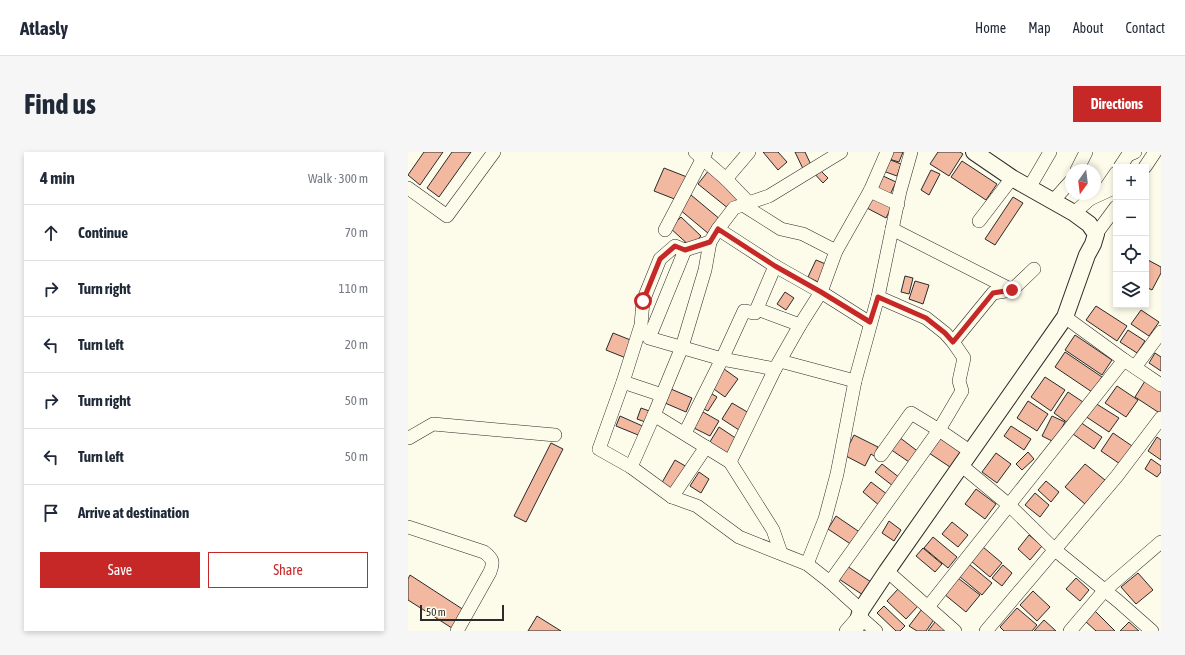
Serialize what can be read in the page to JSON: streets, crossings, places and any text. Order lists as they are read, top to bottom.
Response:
{
  "scale_bar": "50 m",
  "north": "bottom",
  "page": {
    "header": "Atlasly",
    "nav": [
      "Home",
      "Map",
      "About",
      "Contact"
    ],
    "buttons": [
      "Directions",
      ["Save", "Share"]
    ],
    "title": "Find us",
    "heading": ["4 min", "Walk · 300 m"],
    "map_buttons": ["+", "−"],
    "list": [
      ["Continue", "70 m"],
      ["Turn right", "110 m"],
      ["Turn left", "20 m"],
      ["Turn right", "50 m"],
      ["Turn left", "50 m"],
      "Arrive at destination"
    ],
    "scale": "50 m"
  }
}
